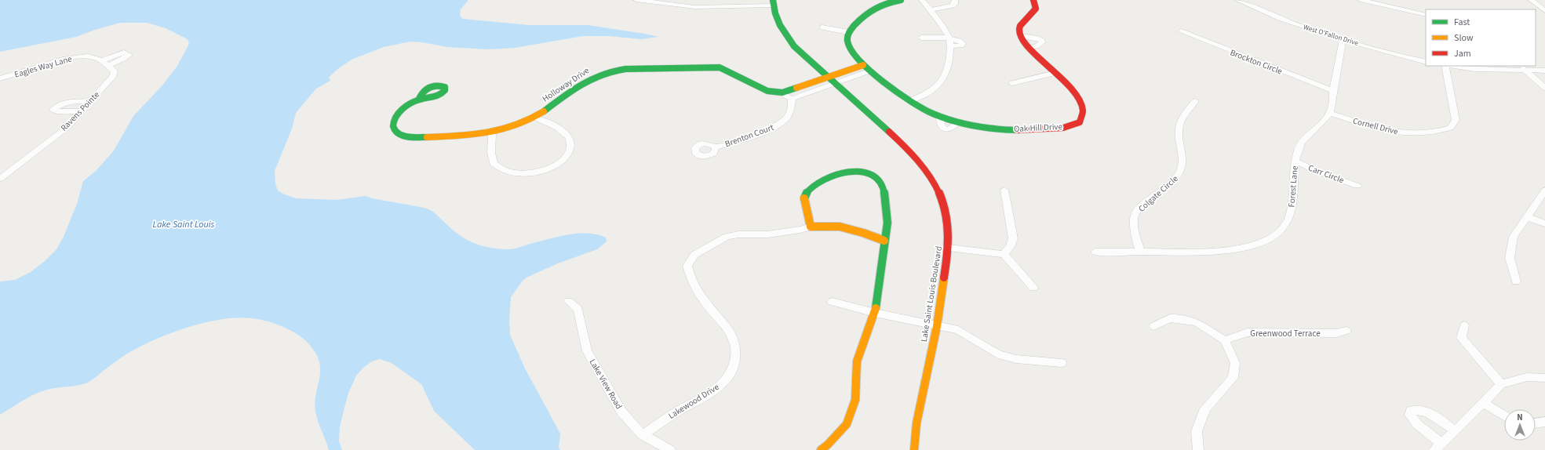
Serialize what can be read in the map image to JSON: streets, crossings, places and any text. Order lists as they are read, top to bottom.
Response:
{
  "streets": {
    "street": [
      "West O'Fallon Drive",
      "Brockton Circle",
      "Eagles Way Lane",
      "Holloway Drive",
      "Ravens Pointe",
      "Cornell Drive",
      "Oak Hill Drive",
      "Brenton Court",
      "Carr Circle",
      "Forest Lane",
      "Colgate Circle",
      "Lake Saint Louis Boulevard",
      "Greenwood Terrace",
      "Lake View Road",
      "Lakewood Drive"
    ]
  },
  "crossings": [
    ["Holloway Drive", "Lake Saint Louis Boulevard"],
    ["Cornell Drive", "Forest Lane"],
    ["Carr Circle", "Forest Lane"],
    ["Forest Lane", "Colgate Circle"],
    ["Lake View Road", "Lakewood Drive"]
  ],
  "water": ["Lake Saint Louis"],
  "legend": ["Fast", "Slow", "Jam"],
  "north": "top"
}
